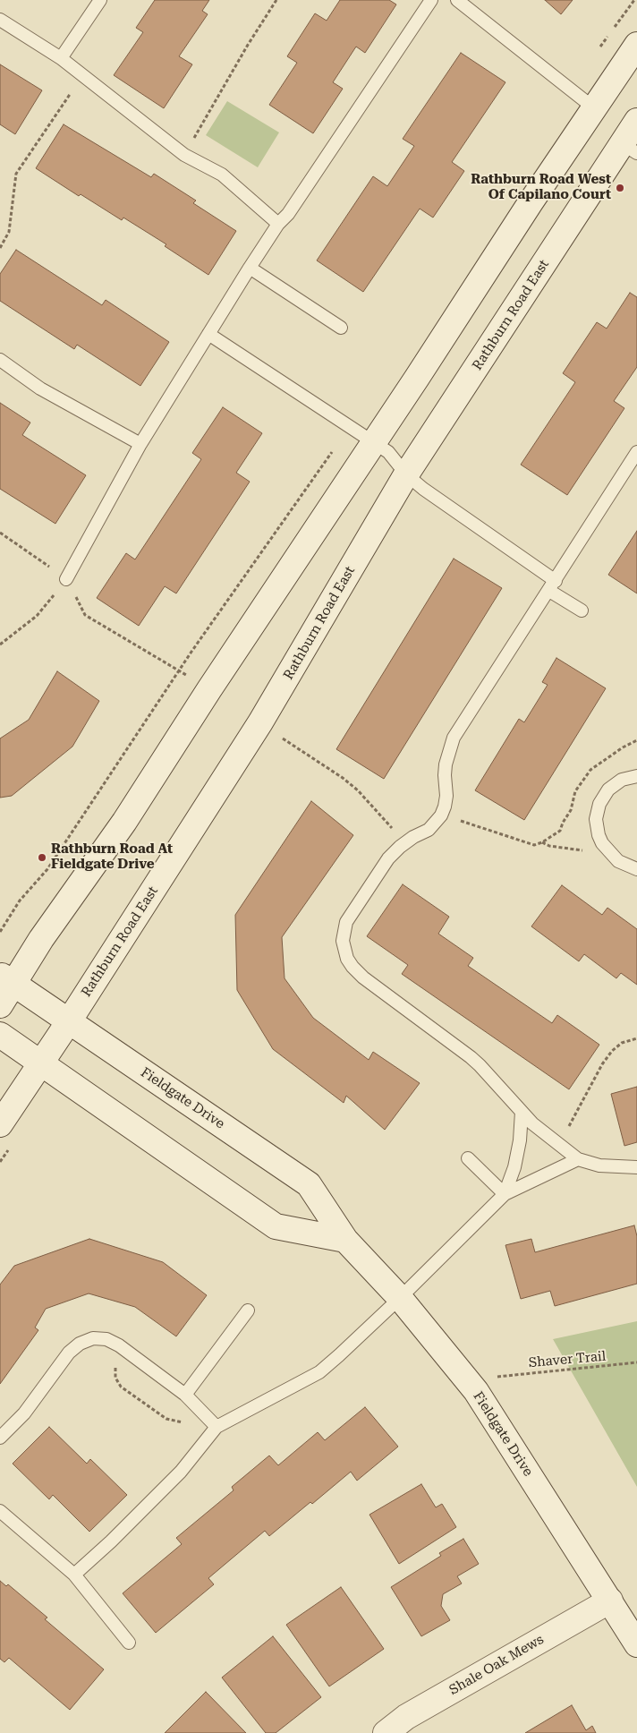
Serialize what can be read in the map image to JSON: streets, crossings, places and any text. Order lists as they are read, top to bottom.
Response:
{
  "streets": {
    "street": ["Rathburn Road East", "Fieldgate Drive", "Shale Oak Mews"],
    "path": ["Shaver Trail"]
  },
  "crossings": [
    ["Rathburn Road East", "Fieldgate Drive"],
    ["Fieldgate Drive", "Shale Oak Mews"]
  ],
  "places": ["Rathburn Road West Of Capilano Court", "Rathburn Road At Fieldgate Drive"]
}
